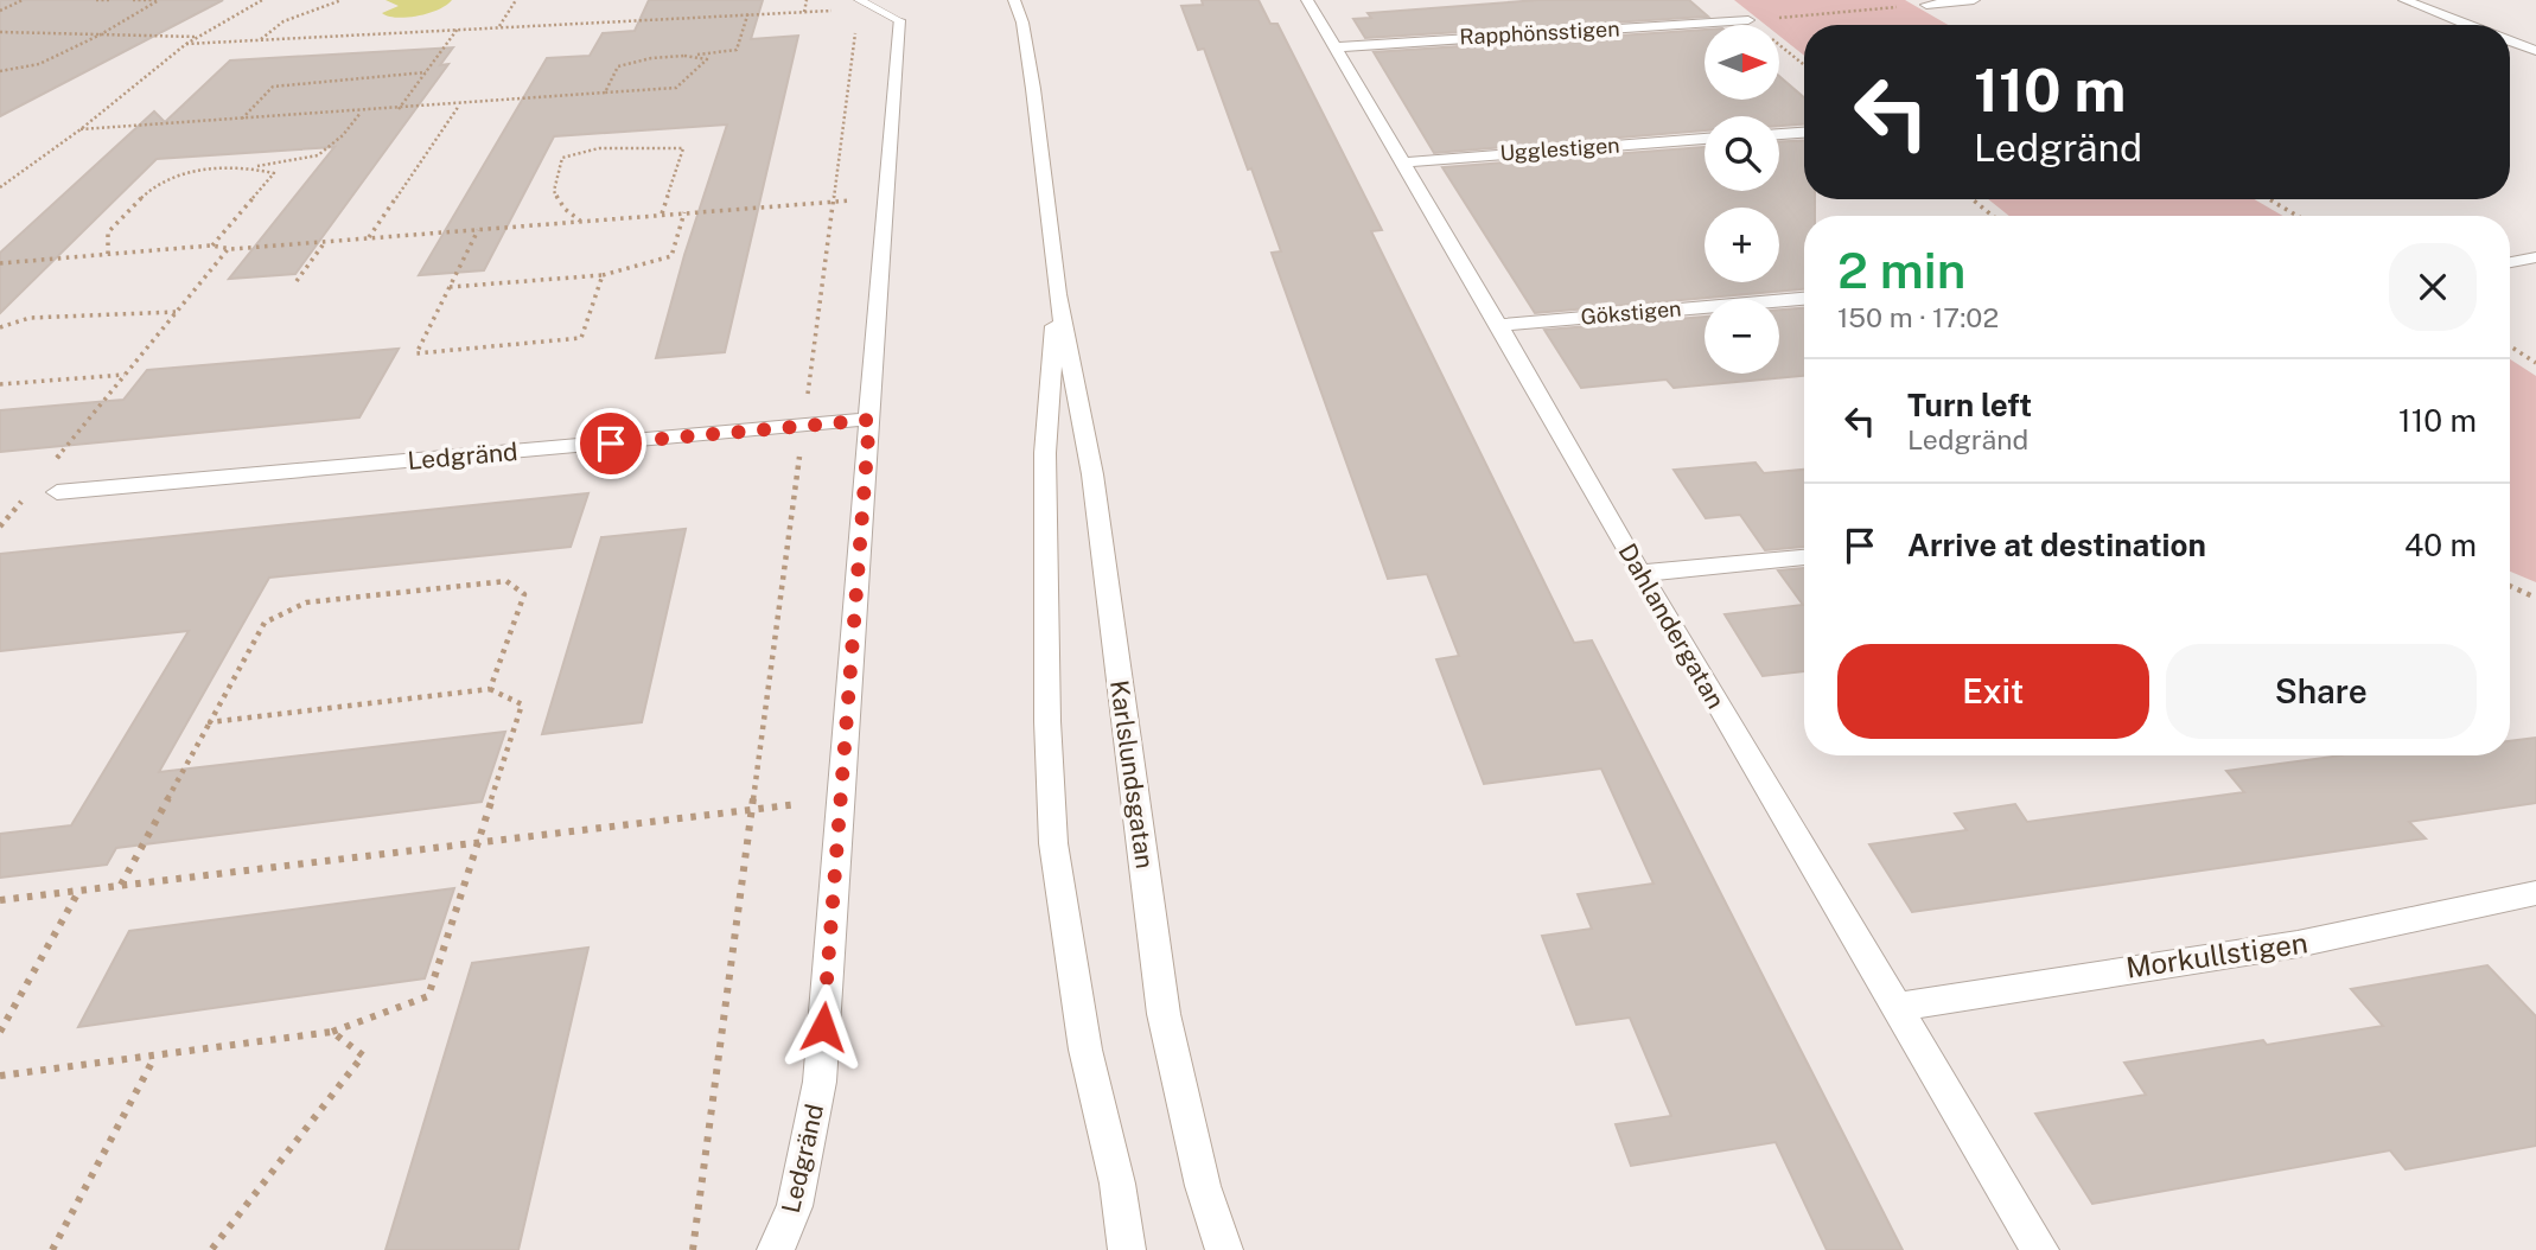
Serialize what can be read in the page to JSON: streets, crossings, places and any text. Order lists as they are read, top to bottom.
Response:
{
  "streets": {
    "street": [
      "Rapphönsstigen",
      "Ugglestigen",
      "Gökstigen",
      "Ledgränd",
      "Dahlandergatan",
      "Karlslundsgatan",
      "Morkullstigen"
    ]
  },
  "crossings": [
    ["Rapphönsstigen", "Dahlandergatan"],
    ["Ugglestigen", "Dahlandergatan"],
    ["Gökstigen", "Dahlandergatan"],
    ["Dahlandergatan", "Morkullstigen"]
  ],
  "north": "right",
  "page": {
    "map_buttons": ["+", "−"],
    "turn": ["110 m", "Ledgränd"],
    "heading": ["2 min", "150 m · 17:02"],
    "list": [
      {
        "name": "Turn left",
        "note": "Ledgränd",
        "value": "110 m"
      },
      {
        "name": "Arrive at destination",
        "value": "40 m"
      }
    ],
    "buttons": ["Exit", "Share"]
  }
}
